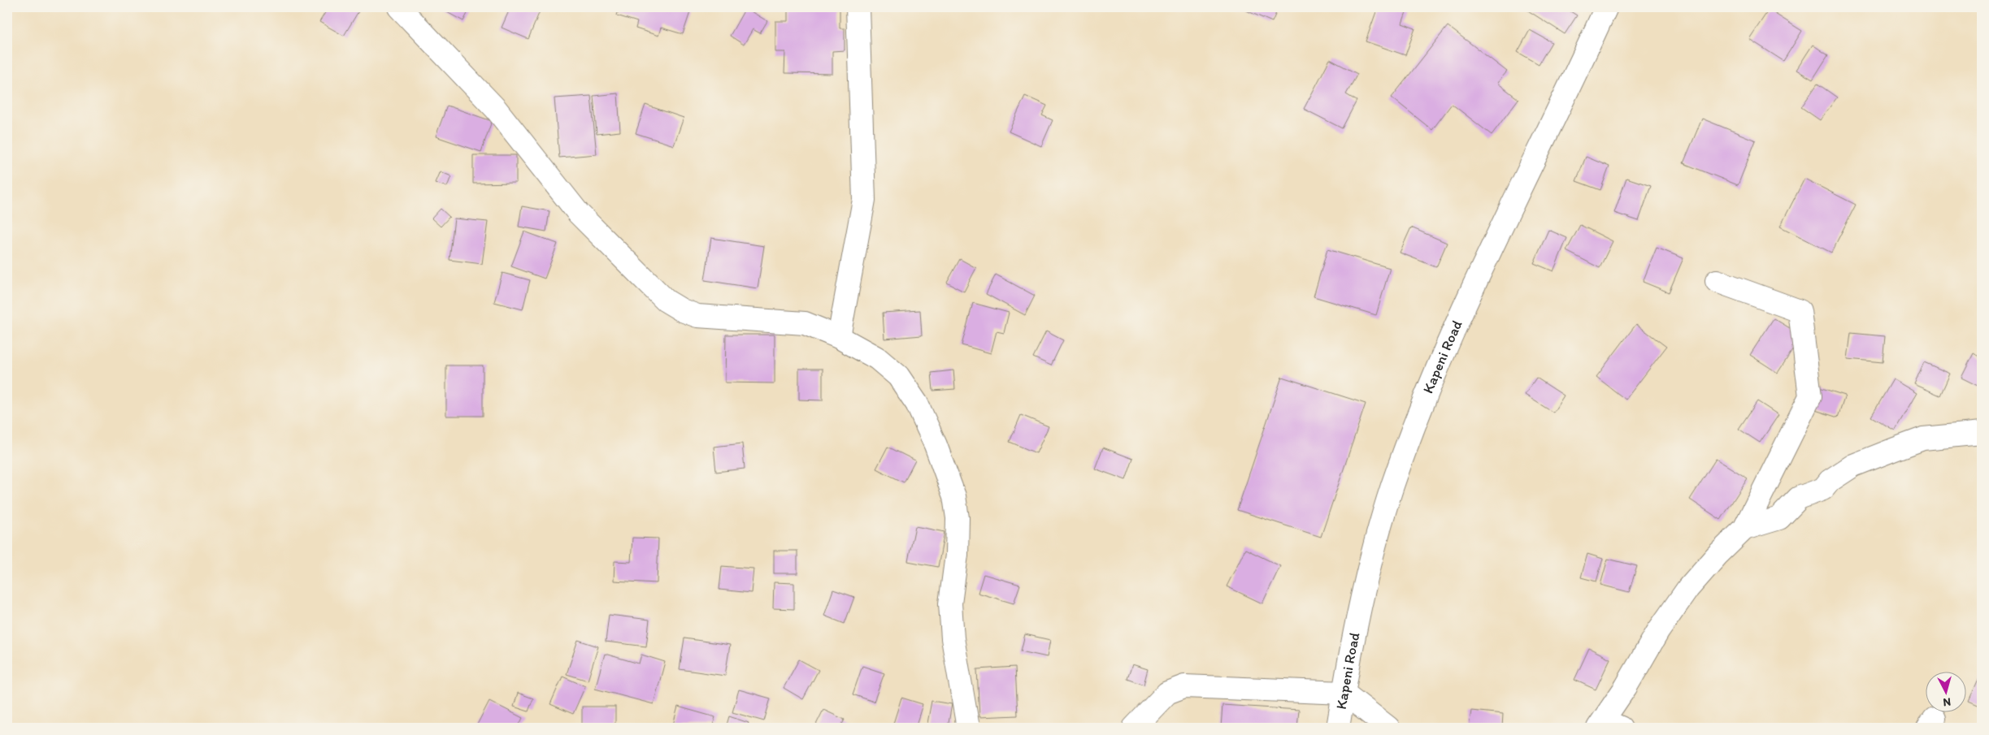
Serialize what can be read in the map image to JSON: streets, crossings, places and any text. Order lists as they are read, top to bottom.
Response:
{
  "streets": {
    "street": ["Kapeni Road"]
  },
  "north": "bottom"
}
